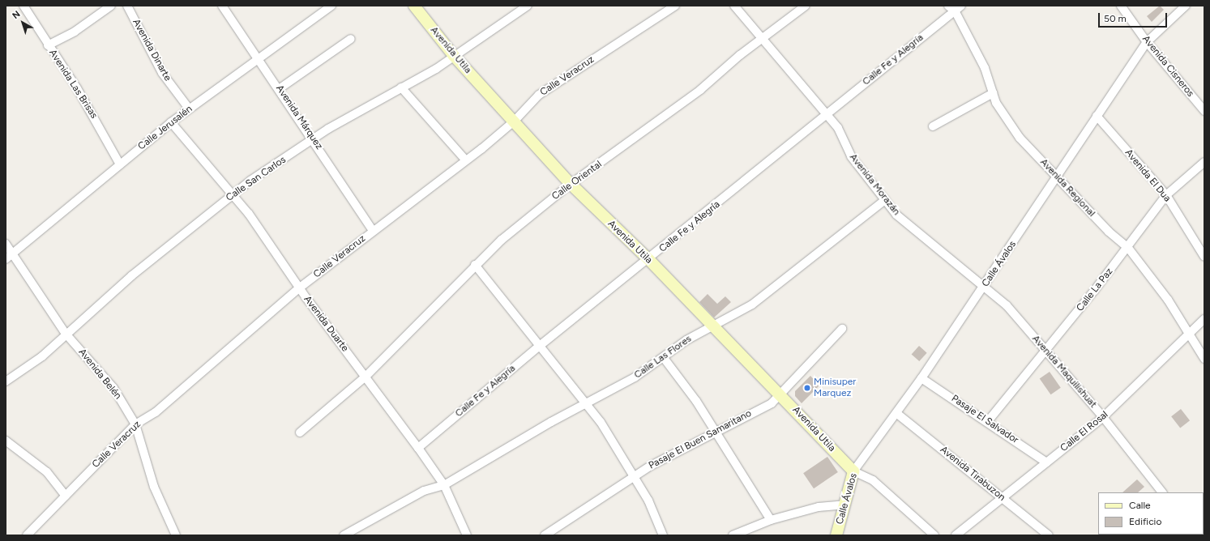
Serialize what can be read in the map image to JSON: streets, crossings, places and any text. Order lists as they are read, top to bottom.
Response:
{
  "streets": {
    "street": [
      "Avenida Dinarte",
      "Avenida Utila",
      "Calle Fe y Alegría",
      "Avenida Cisneros",
      "Calle Veracruz",
      "Avenida Las Brisas",
      "Avenida Márquez",
      "Calle Jerusalén",
      "Avenida El Dua",
      "Calle San Carlos",
      "Calle Oriental",
      "Avenida Morazán",
      "Avenida Regional",
      "Calle Ávalos",
      "Calle La Paz",
      "Avenida Duarte",
      "Calle Las Flores",
      "Avenida Maquilishuat",
      "Avenida Belén",
      "Pasaje El Salvador",
      "Calle El Rosal",
      "Pasaje El Buen Samaritano",
      "Avenida Tirabuzon"
    ]
  },
  "crossings": [
    ["Avenida Dinarte", "Calle Jerusalén"],
    ["Avenida Utila", "Calle Fe y Alegría"],
    ["Avenida Utila", "Calle Veracruz"],
    ["Avenida Utila", "Calle San Carlos"],
    ["Avenida Utila", "Calle Oriental"],
    ["Avenida Utila", "Calle Ávalos"],
    ["Avenida Utila", "Calle Las Flores"],
    ["Avenida Utila", "Pasaje El Buen Samaritano"],
    ["Calle Fe y Alegría", "Avenida Morazán"],
    ["Calle Fe y Alegría", "Avenida Regional"],
    ["Calle Fe y Alegría", "Avenida Duarte"],
    ["Avenida Cisneros", "Calle Ávalos"],
    ["Calle Veracruz", "Avenida Márquez"],
    ["Calle Veracruz", "Avenida Duarte"],
    ["Calle Veracruz", "Avenida Belén"],
    ["Avenida Las Brisas", "Calle Jerusalén"],
    ["Avenida Márquez", "Calle Jerusalén"],
    ["Avenida Márquez", "Calle San Carlos"],
    ["Calle Jerusalén", "Avenida Duarte"],
    ["Calle Jerusalén", "Avenida Belén"],
    ["Avenida El Dua", "Calle Ávalos"],
    ["Avenida El Dua", "Calle La Paz"],
    ["Calle San Carlos", "Avenida Duarte"],
    ["Calle San Carlos", "Avenida Belén"],
    ["Calle Oriental", "Avenida Morazán"],
    ["Calle Oriental", "Avenida Duarte"],
    ["Avenida Morazán", "Calle Ávalos"],
    ["Avenida Morazán", "Calle Las Flores"],
    ["Avenida Morazán", "Avenida Maquilishuat"],
    ["Avenida Regional", "Calle Ávalos"],
    ["Avenida Regional", "Calle La Paz"],
    ["Avenida Regional", "Calle El Rosal"],
    ["Calle Ávalos", "Avenida Maquilishuat"],
    ["Calle Ávalos", "Pasaje El Salvador"],
    ["Calle Ávalos", "Avenida Tirabuzon"],
    ["Calle La Paz", "Avenida Maquilishuat"],
    ["Calle La Paz", "Pasaje El Salvador"],
    ["Avenida Duarte", "Calle Las Flores"],
    ["Avenida Maquilishuat", "Calle El Rosal"],
    ["Pasaje El Salvador", "Calle El Rosal"],
    ["Calle El Rosal", "Avenida Tirabuzon"]
  ],
  "places": ["Minisuper Marquez"],
  "legend": ["Calle", "Edificio"],
  "scale_bar": "50 m",
  "north": "top left"
}
